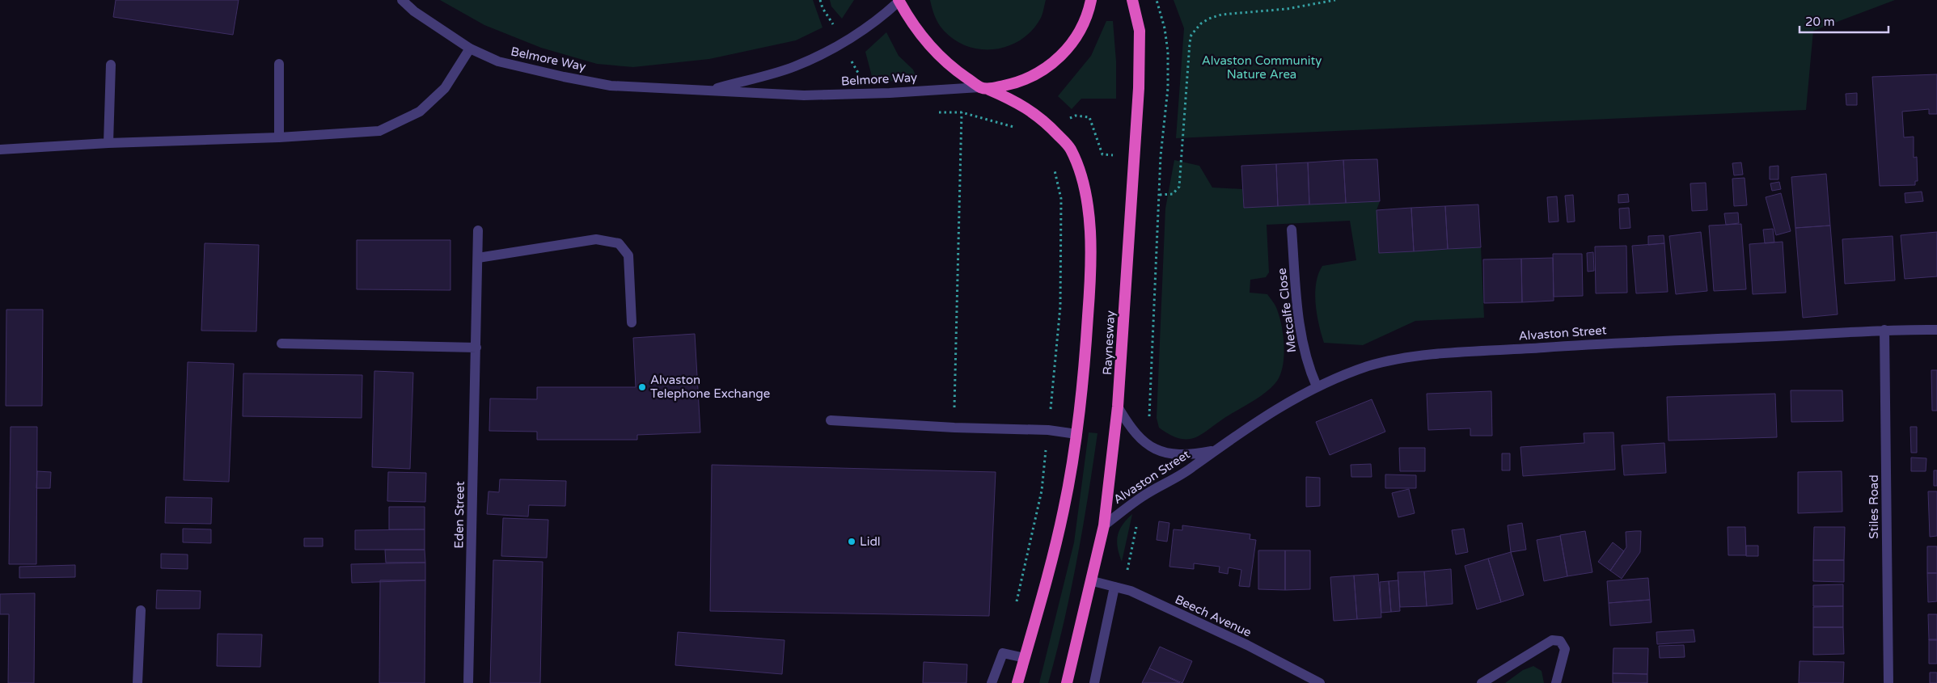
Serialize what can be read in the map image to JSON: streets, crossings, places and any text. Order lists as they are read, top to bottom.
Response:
{
  "streets": {
    "highway": ["Raynesway"],
    "street": [
      "Belmore Way",
      "Metcalfe Close",
      "Alvaston Street",
      "Stiles Road",
      "Eden Street",
      "Beech Avenue"
    ]
  },
  "crossings": [
    ["Belmore Way", "Raynesway"],
    ["Metcalfe Close", "Alvaston Street"],
    ["Alvaston Street", "Raynesway"],
    ["Alvaston Street", "Stiles Road"],
    ["Raynesway", "Beech Avenue"]
  ],
  "parks": ["Alvaston Community Nature Area"],
  "places": ["Alvaston Telephone Exchange", "Lidl"],
  "scale_bar": "20 m"
}
